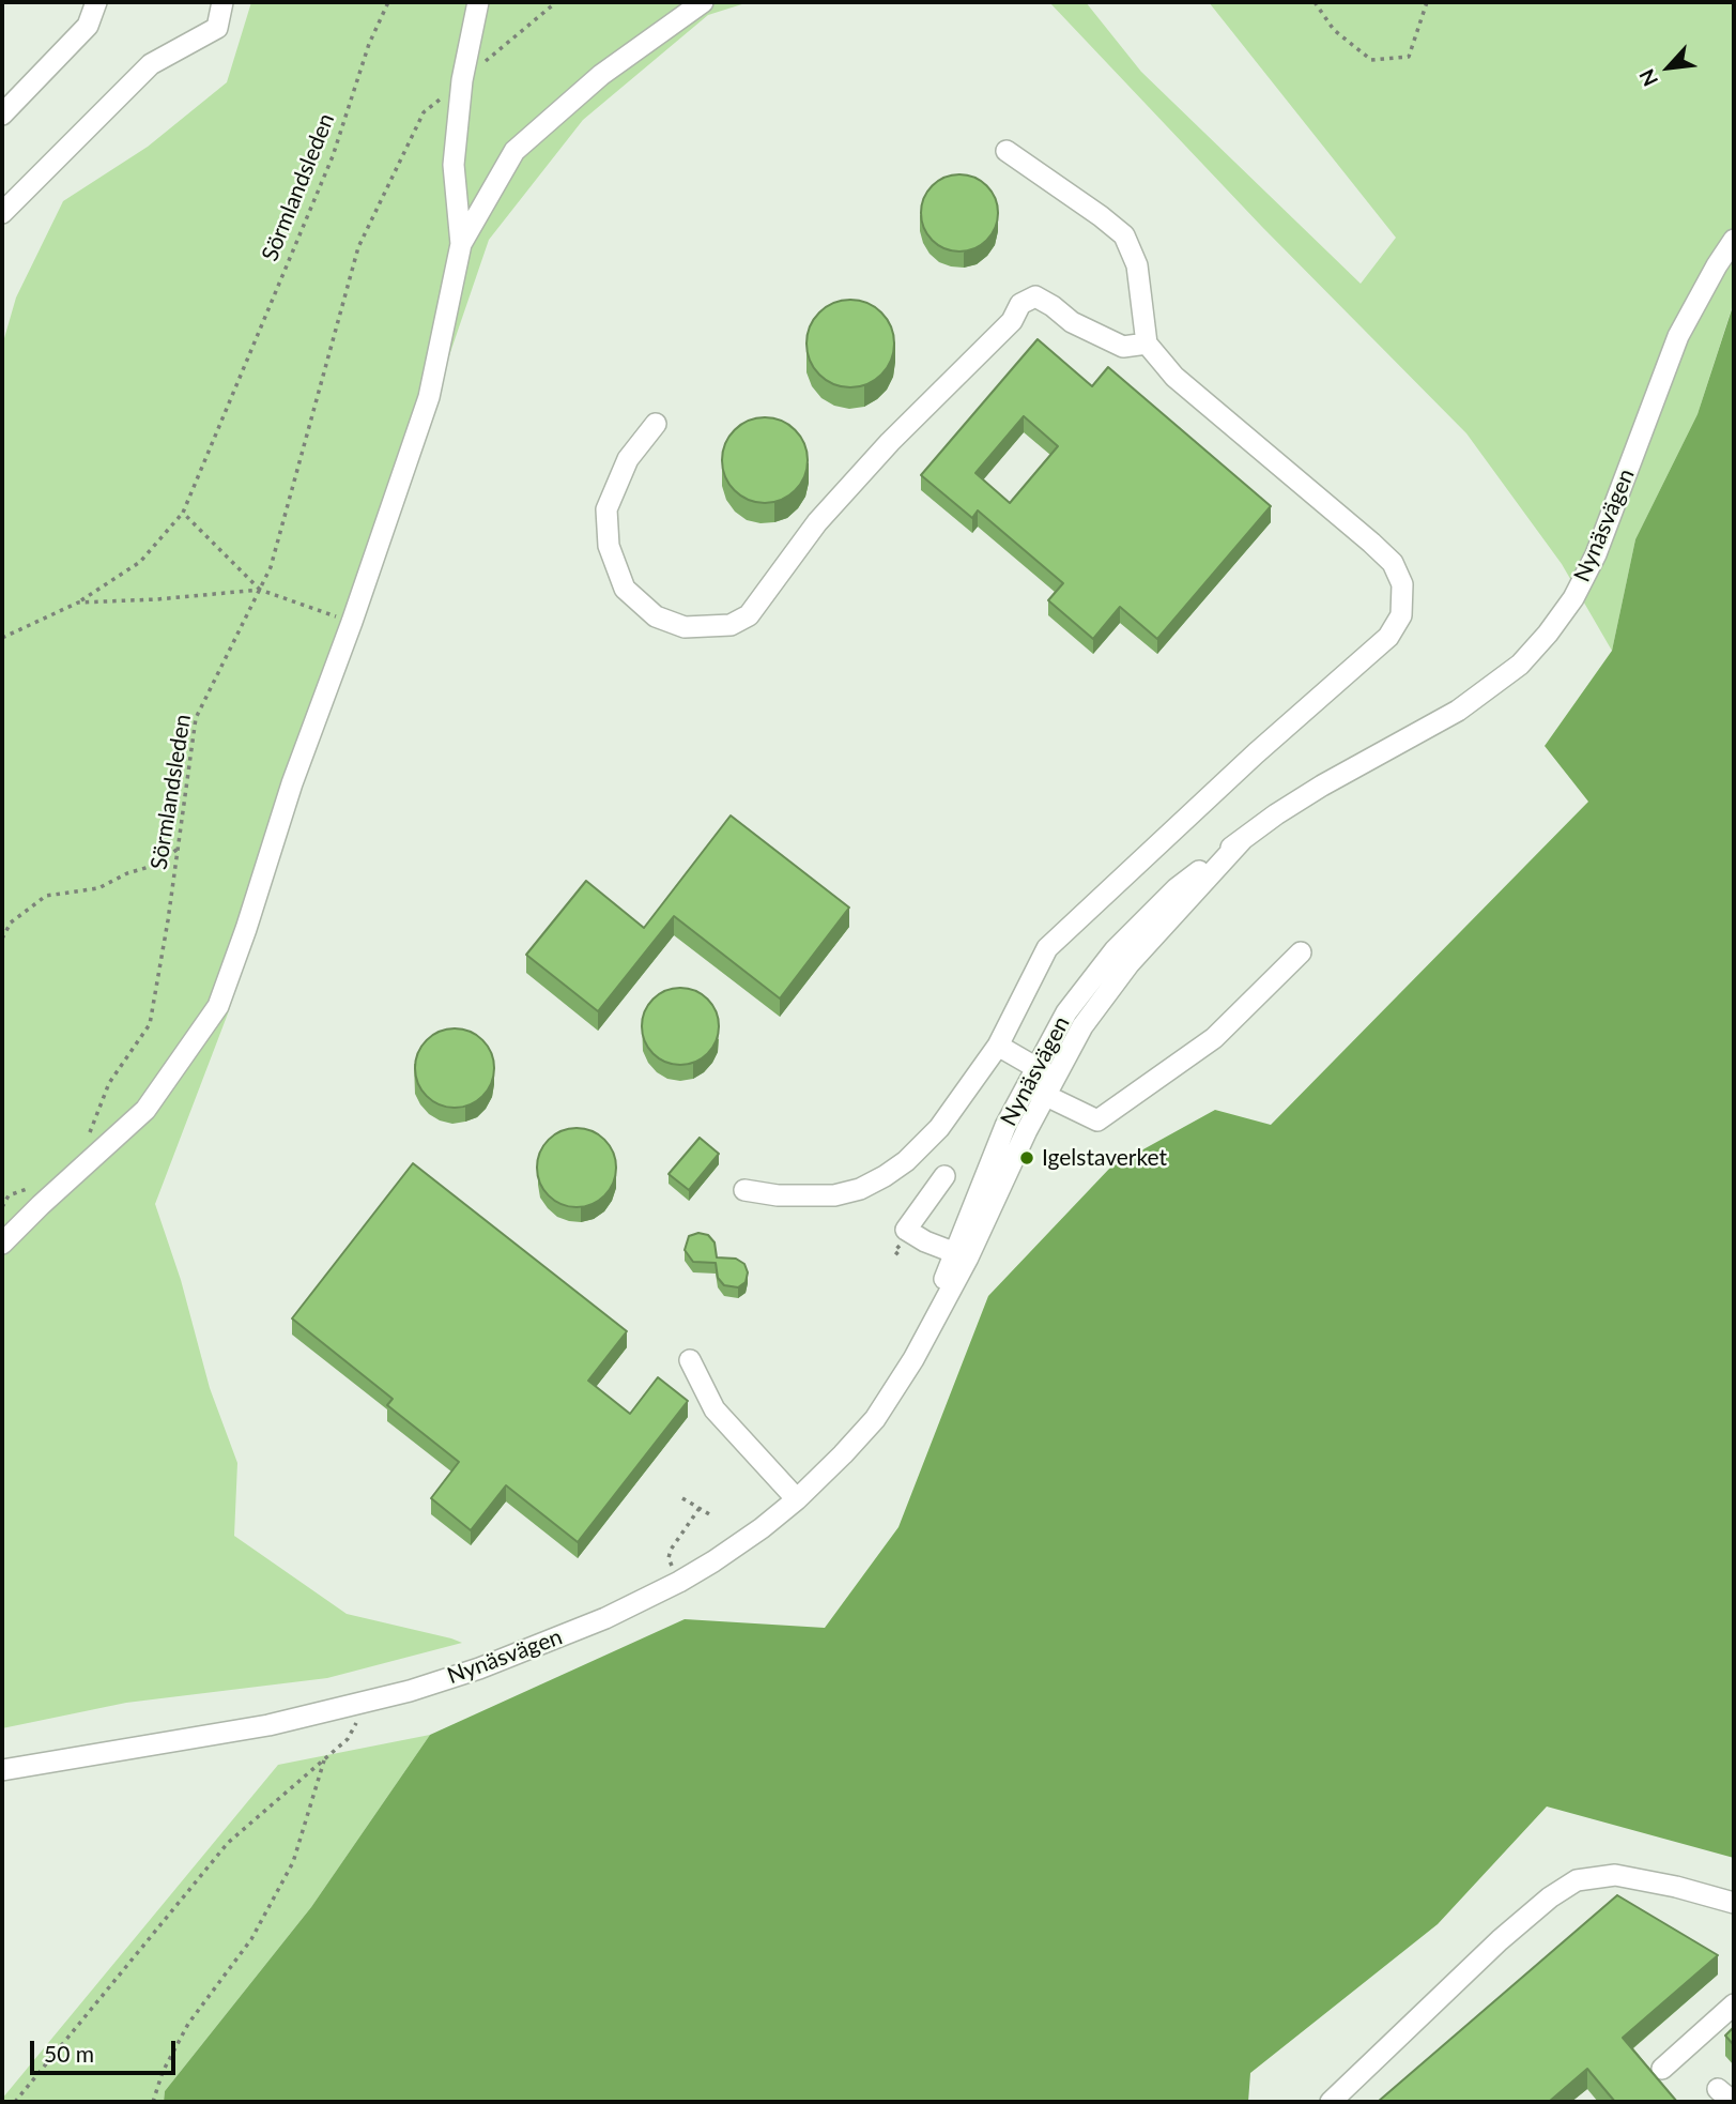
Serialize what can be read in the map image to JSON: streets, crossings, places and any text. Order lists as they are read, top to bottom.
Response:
{
  "streets": {
    "street": ["Nynäsvägen"],
    "path": ["Sörmlandsleden"]
  },
  "places": ["Igelstaverket"],
  "scale_bar": "50 m",
  "north": "bottom left"
}
